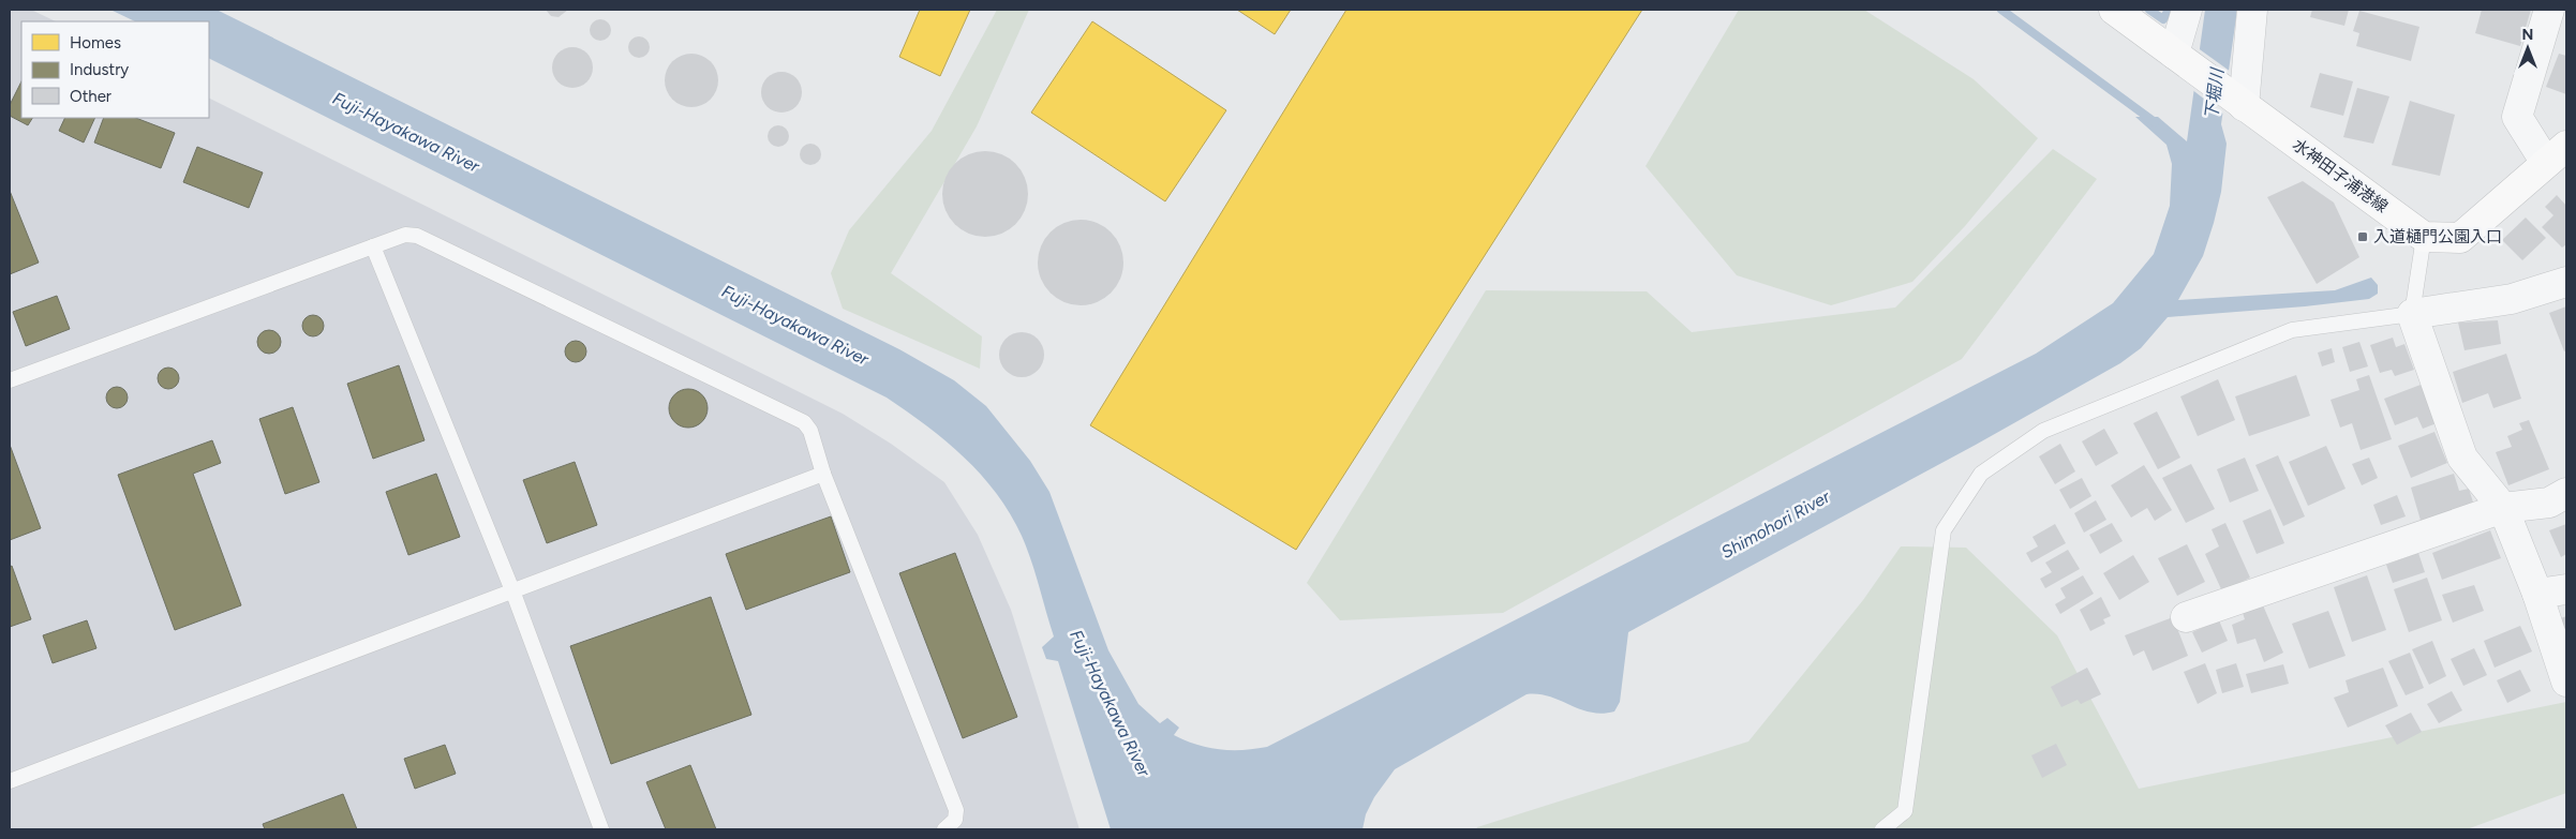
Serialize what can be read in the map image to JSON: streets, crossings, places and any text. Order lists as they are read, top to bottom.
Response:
{
  "streets": {
    "main road": ["水神田子浦港線"]
  },
  "water": ["下堀川", "Fuji-Hayakawa River", "Shimohori River"],
  "places": {
    "transit": ["入道樋門公園入口"]
  },
  "legend": ["Homes", "Industry", "Other"],
  "north": "top"
}
